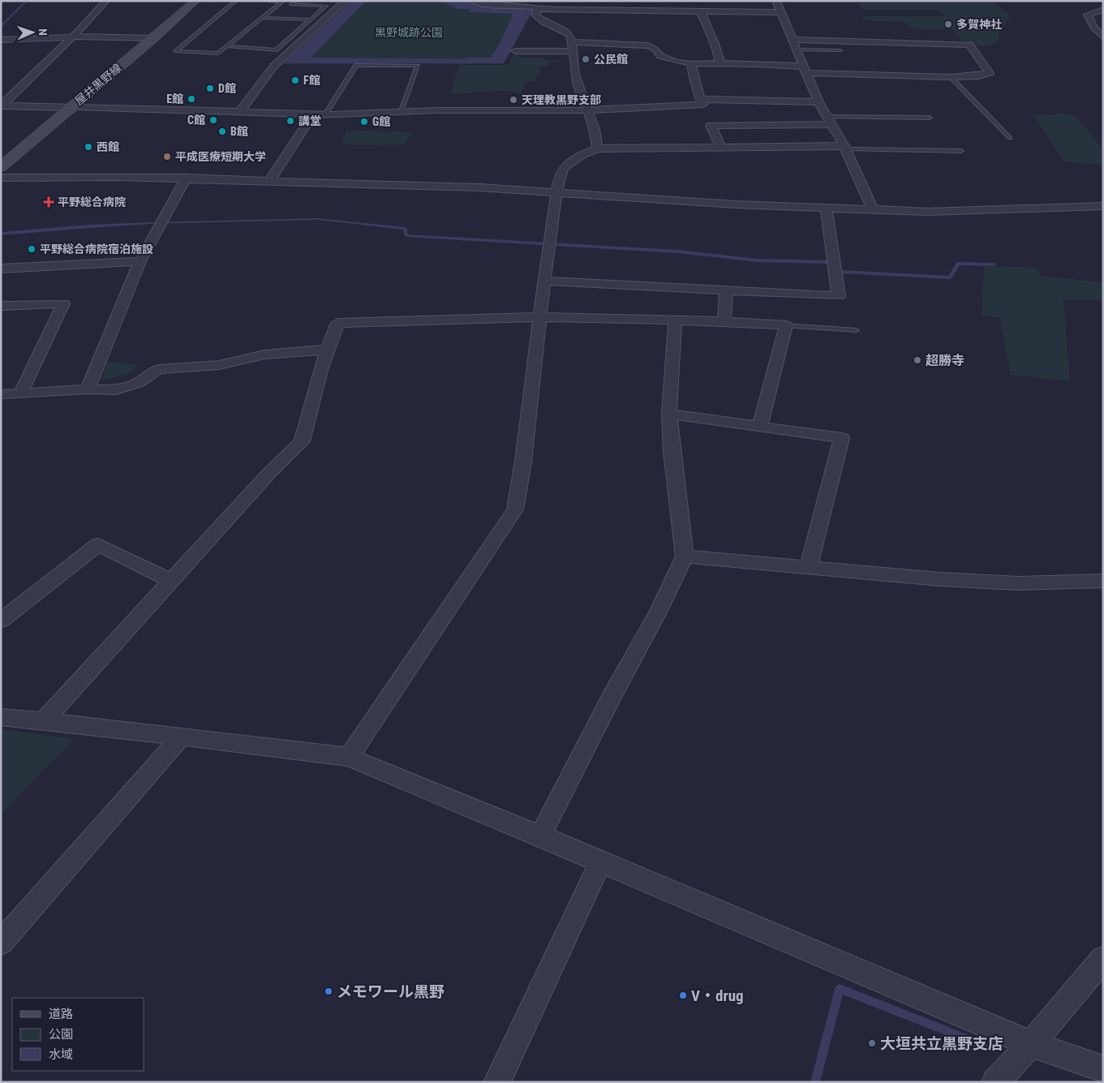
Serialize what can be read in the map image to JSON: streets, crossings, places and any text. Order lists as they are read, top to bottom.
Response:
{
  "streets": {
    "main road": ["屋井黒野線"]
  },
  "parks": ["黒野城跡公園"],
  "places": {
    "other": [
      "多賀神社",
      "公民館",
      "F館",
      "D館",
      "E館",
      "天理教黒野支部",
      "C館",
      "講堂",
      "G館",
      "B館",
      "西館",
      "平成医療短期大学",
      "平野総合病院宿泊施設",
      "超勝寺",
      "メモワール黒野",
      "V・drug",
      "大垣共立黒野支店"
    ],
    "health": ["平野総合病院"]
  },
  "legend": ["道路", "公園", "水域"],
  "north": "right"
}
